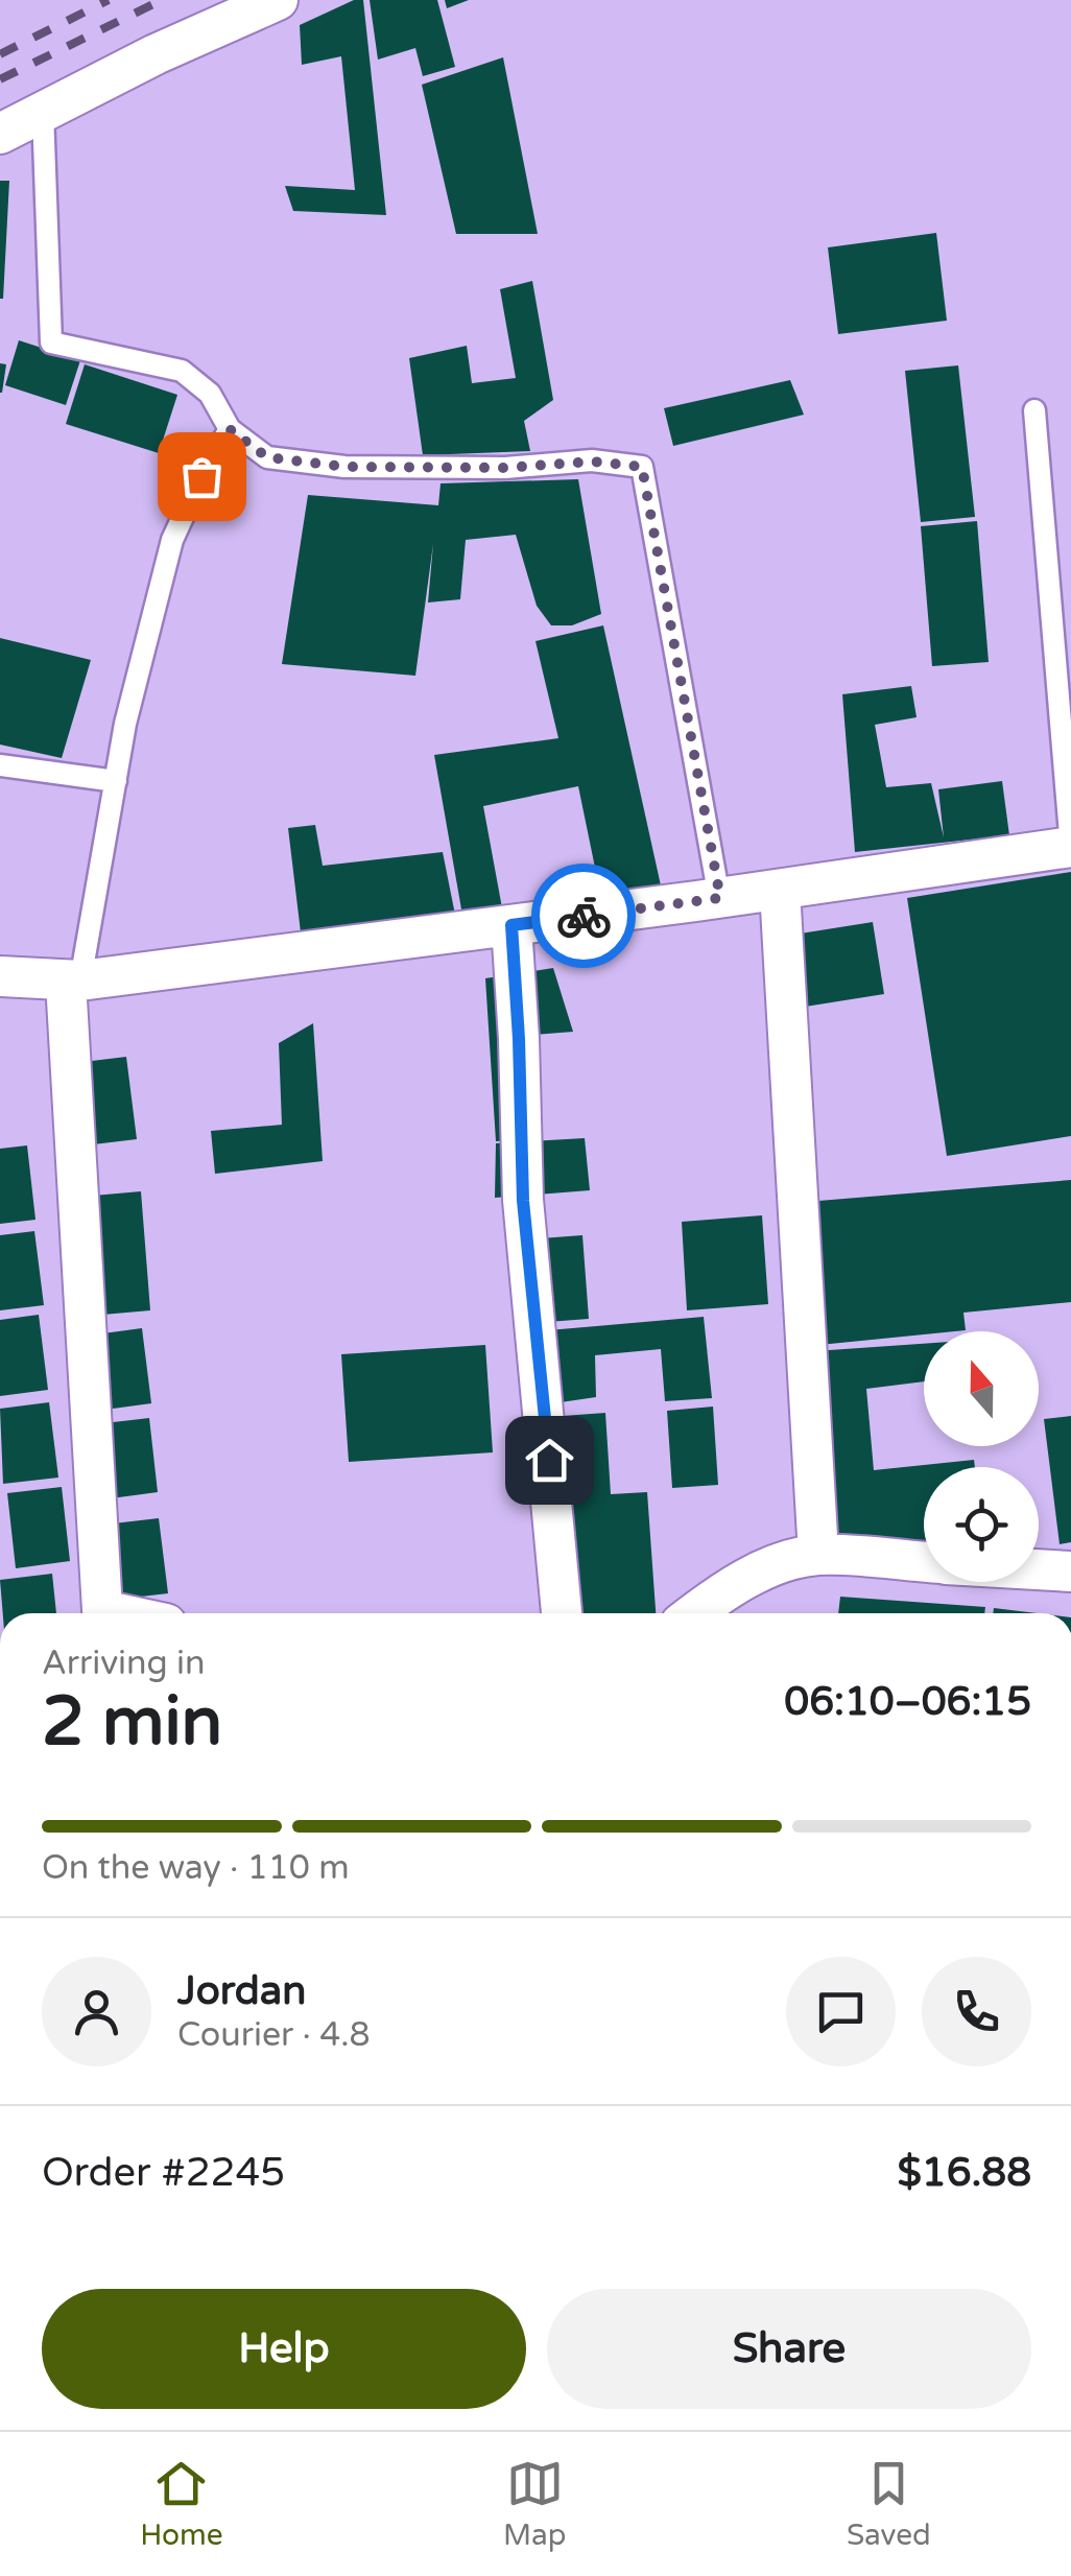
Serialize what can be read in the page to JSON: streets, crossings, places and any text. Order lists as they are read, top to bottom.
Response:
{
  "north": "top",
  "page": {
    "heading": ["2 min", "Arriving in", "06:10–06:15"],
    "panel": [
      "Jordan",
      "Courier · 4.8",
      "Order #2245",
      "$16.88"
    ],
    "bar": "On the way · 110 m",
    "buttons": ["Help", "Share"],
    "tabs": ["Home", "Map", "Saved"]
  }
}
